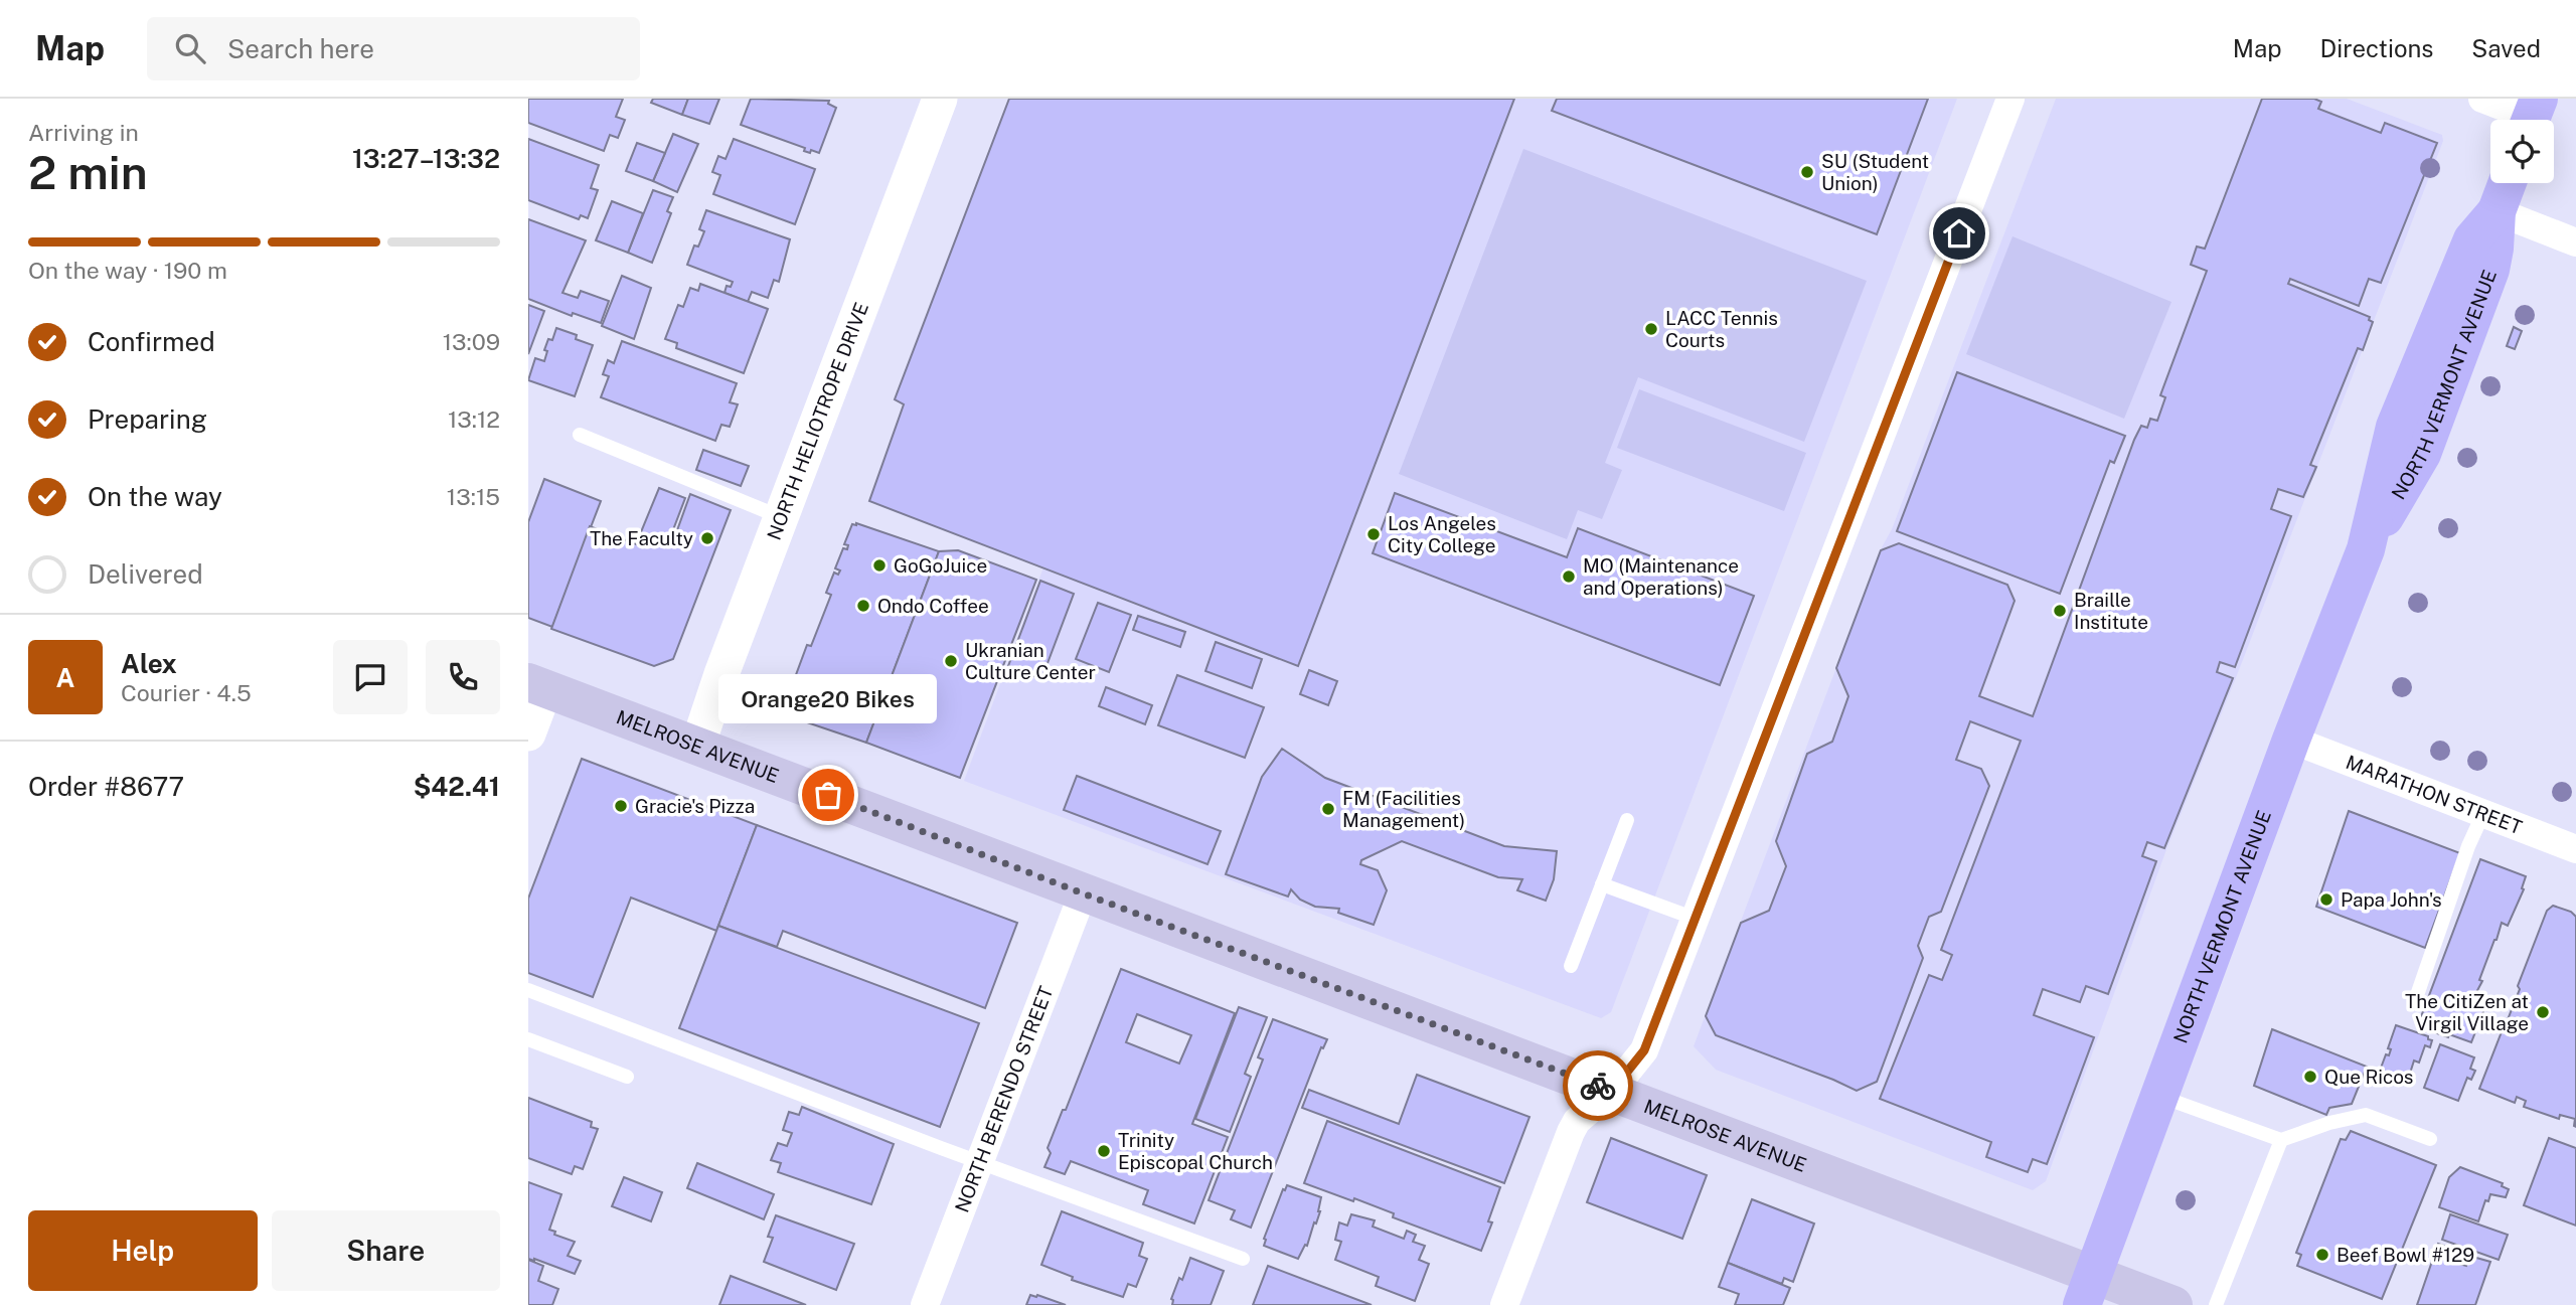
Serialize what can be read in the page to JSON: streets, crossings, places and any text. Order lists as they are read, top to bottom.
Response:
{
  "streets": {
    "main road": ["NORTH VERMONT AVENUE", "MELROSE AVENUE"],
    "street": ["NORTH HELIOTROPE DRIVE", "MARATHON STREET", "NORTH BERENDO STREET"]
  },
  "crossings": [
    ["NORTH VERMONT AVENUE", "MELROSE AVENUE"],
    ["NORTH VERMONT AVENUE", "MARATHON STREET"],
    ["NORTH HELIOTROPE DRIVE", "MELROSE AVENUE"],
    ["MELROSE AVENUE", "NORTH BERENDO STREET"]
  ],
  "places": [
    "SU (Student Union)",
    "LACC Tennis Courts",
    "Los Angeles City College",
    "The Faculty",
    "GoGoJuice",
    "MO (Maintenance and Operations)",
    "Ondo Coffee",
    "Braille Institute",
    "Ukranian Culture Center",
    "Orange20 Bikes",
    "Gracie's Pizza",
    "FM (Facilities Management)",
    "Papa John's",
    "The CitiZen at Virgil Village",
    "Que Ricos",
    "Trinity Episcopal Church",
    "Beef Bowl #129"
  ],
  "page": {
    "header": "Map",
    "search": "Search here",
    "nav": ["Map", "Directions", "Saved"],
    "heading": ["2 min", "Arriving in", "13:27–13:32"],
    "panel": [
      "Alex",
      "Courier · 4.5",
      "Order #8677",
      "$42.41"
    ],
    "bar": "On the way · 190 m",
    "list": [
      ["Confirmed", "13:09"],
      ["Preparing", "13:12"],
      ["On the way", "13:15"],
      "Delivered"
    ],
    "round": "A",
    "bubble": "Orange20 Bikes",
    "buttons": ["Help", "Share"]
  }
}
